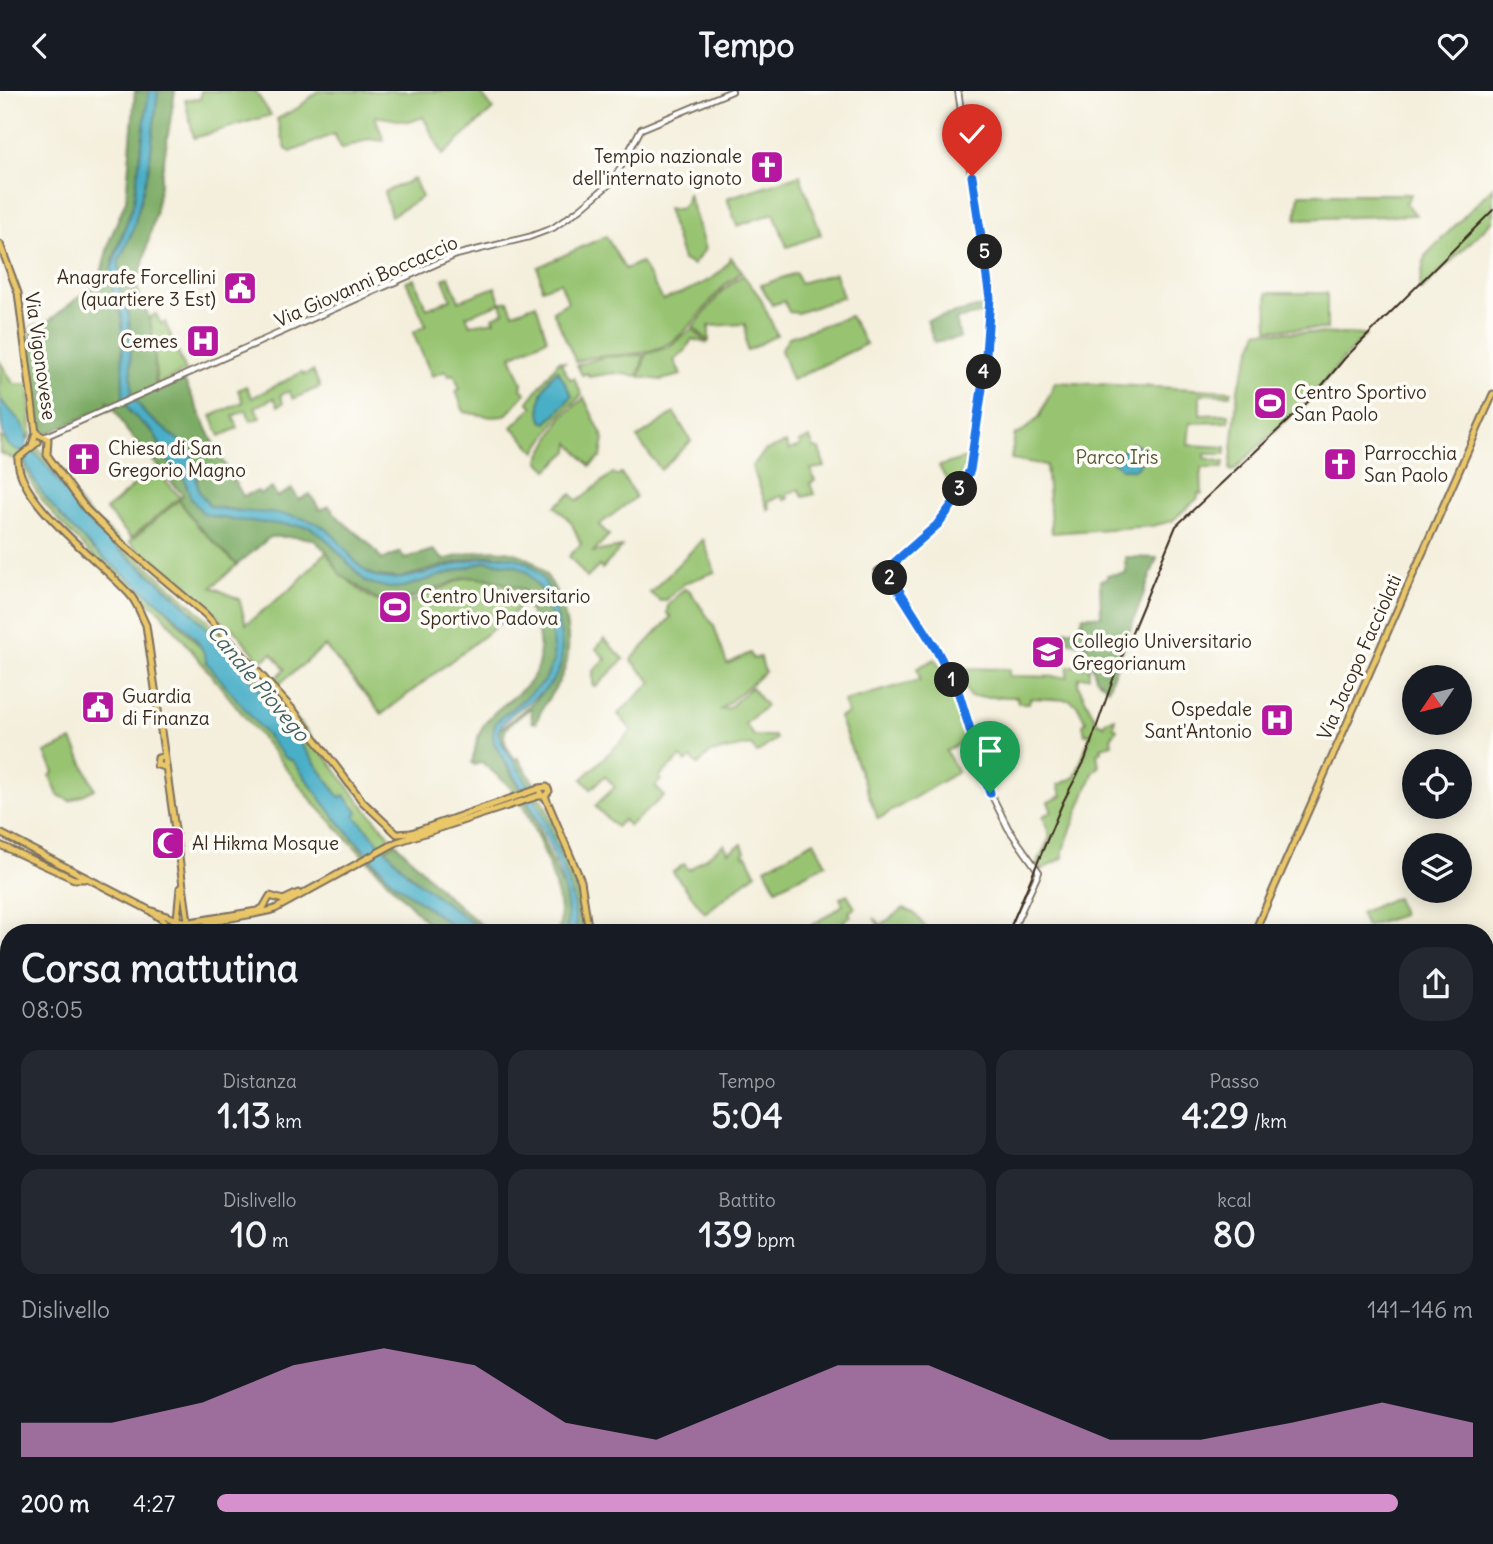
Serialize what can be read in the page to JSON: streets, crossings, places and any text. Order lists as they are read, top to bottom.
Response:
{
  "streets": {
    "main road": ["Via Vigonovese", "Via Jacopo Facciolati"],
    "street": ["Via Giovanni Boccaccio"]
  },
  "crossings": [
    ["Via Giovanni Boccaccio", "Via Vigonovese"]
  ],
  "water": ["Canale Piovego"],
  "parks": ["Parco Iris"],
  "places": {
    "church": ["Tempio nazionale dell'internato ignoto", "Chiesa di San Gregorio Magno", "Parrocchia San Paolo"],
    "public building": ["Anagrafe Forcellini (quartiere 3 Est)", "Guardia di Finanza"],
    "hospital": ["Cemes", "Ospedale Sant'Antonio"],
    "sports": ["Centro Sportivo San Paolo", "Centro Universitario Sportivo Padova"],
    "school or university": ["Collegio Universitario Gregorianum"],
    "mosque": ["Al Hikma Mosque"]
  },
  "north": "bottom left",
  "page": {
    "header": "Tempo",
    "pins": [
      "5",
      "4",
      "3",
      "2",
      "1"
    ],
    "heading": ["Corsa mattutina", "08:05"],
    "stats": [
      ["Distanza", "1.13 km"],
      ["Tempo", "5:04"],
      ["Passo", "4:29 /km"],
      ["Dislivello", "10 m"],
      ["Battito", "139 bpm"],
      ["kcal", "80"]
    ],
    "chart": ["Dislivello", "141–146 m"],
    "list": [
      {
        "name": "200 m",
        "note": "4:27"
      }
    ]
  }
}
